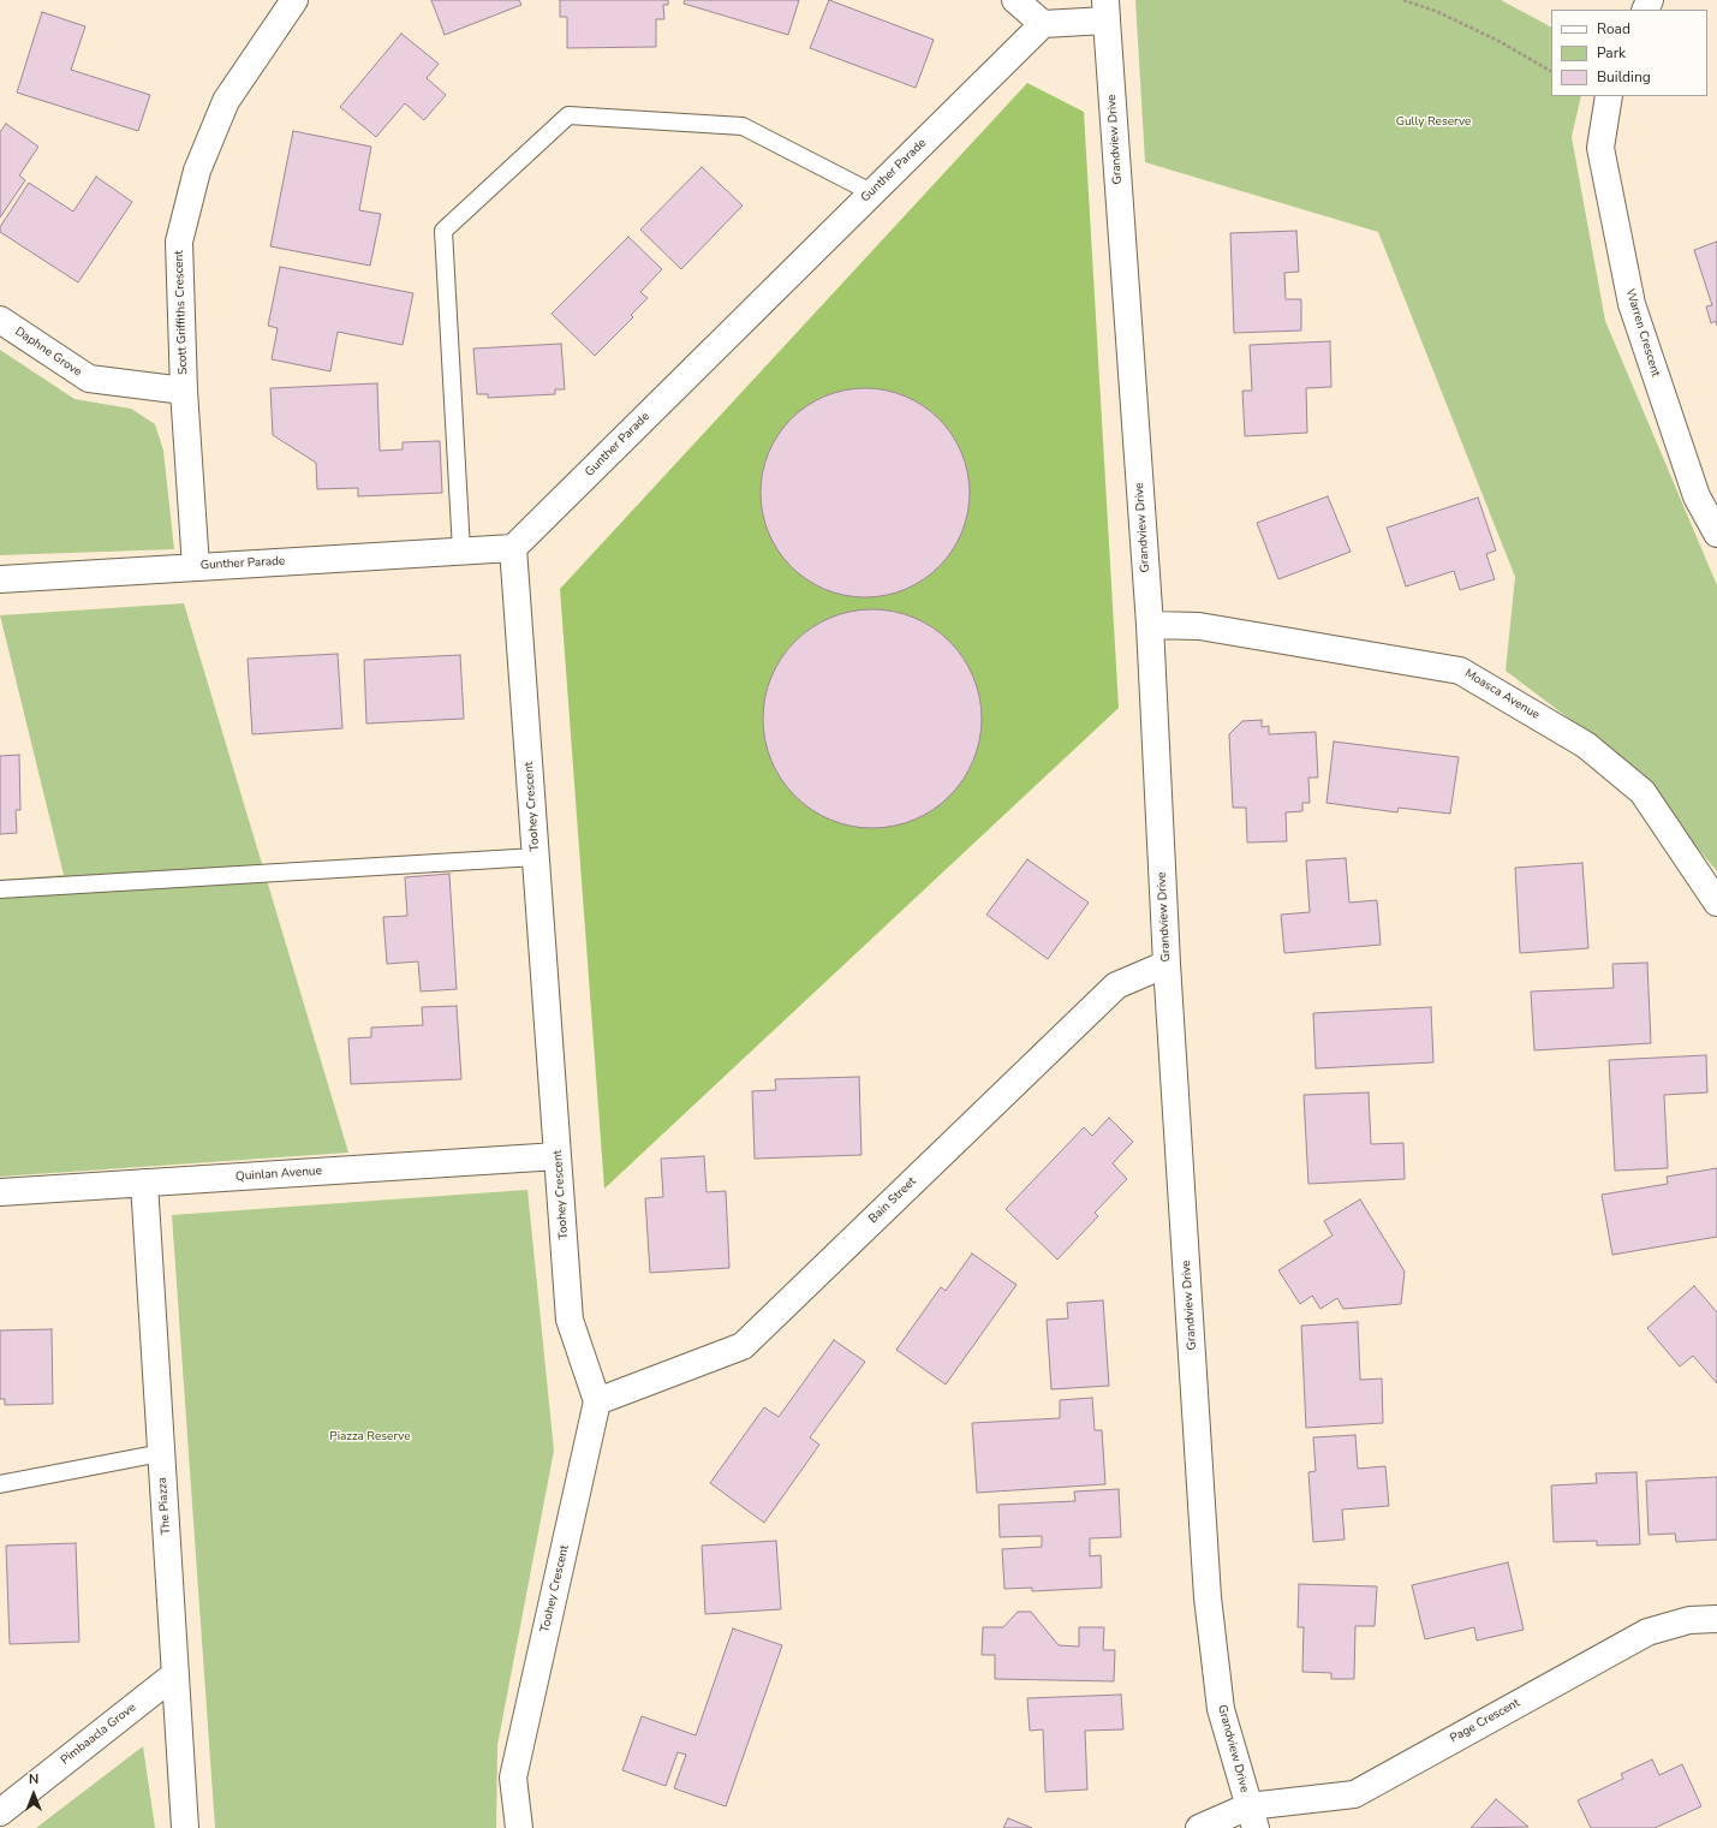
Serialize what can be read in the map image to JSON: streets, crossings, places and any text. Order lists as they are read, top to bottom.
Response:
{
  "streets": {
    "street": [
      "Grandview Drive",
      "Gunther Parade",
      "Scott Griffiths Crescent",
      "Warren Crescent",
      "Daphne Grove",
      "Moasca Avenue",
      "Toohey Crescent",
      "Quinlan Avenue",
      "Bain Street",
      "The Piazza",
      "Page Crescent",
      "Pimbaacla Grove"
    ]
  },
  "crossings": [
    ["Grandview Drive", "Moasca Avenue"],
    ["Grandview Drive", "Bain Street"],
    ["Grandview Drive", "Page Crescent"],
    ["Gunther Parade", "Scott Griffiths Crescent"],
    ["Gunther Parade", "Toohey Crescent"],
    ["Scott Griffiths Crescent", "Daphne Grove"],
    ["Toohey Crescent", "Quinlan Avenue"],
    ["Toohey Crescent", "Bain Street"],
    ["Quinlan Avenue", "The Piazza"],
    ["The Piazza", "Pimbaacla Grove"]
  ],
  "parks": ["Gully Reserve", "Piazza Reserve"],
  "legend": ["Road", "Park", "Building"],
  "north": "top"
}
